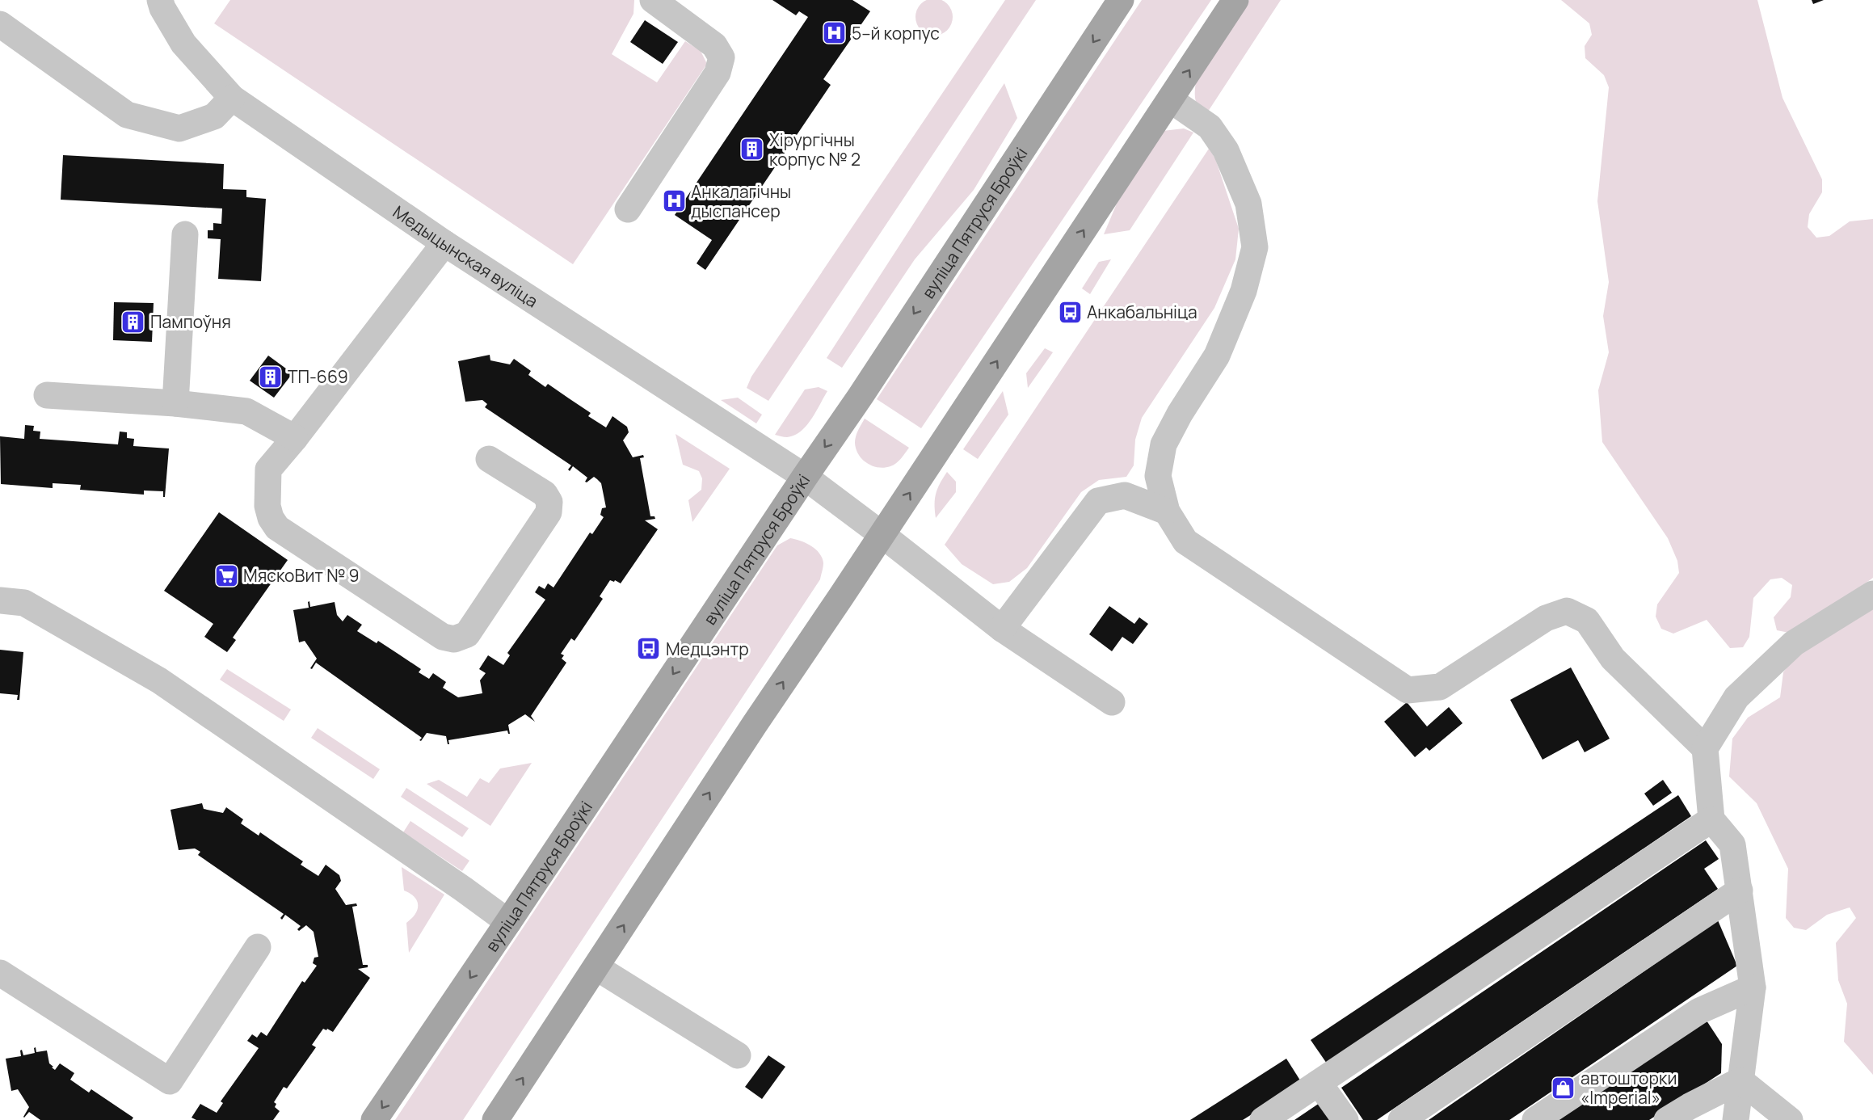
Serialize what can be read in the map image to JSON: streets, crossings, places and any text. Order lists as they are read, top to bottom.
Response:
{
  "streets": {
    "main road": ["вуліца Пятруся Броўкі"],
    "street": ["Медыцынская вуліца"]
  },
  "crossings": [
    ["вуліца Пятруся Броўкі", "Медыцынская вуліца"]
  ],
  "places": {
    "hospital": ["5--й корпус", "Анкалагічны дыспансер"],
    "building": ["Хірургічны корпус № 2", "Пампоўня", "ТП-669"],
    "bus stop": ["Анкабальніца", "Медцэнтр"],
    "supermarket": ["МяскоВит № 9"],
    "shop": ["автошторки «Imperial»"]
  }
}
